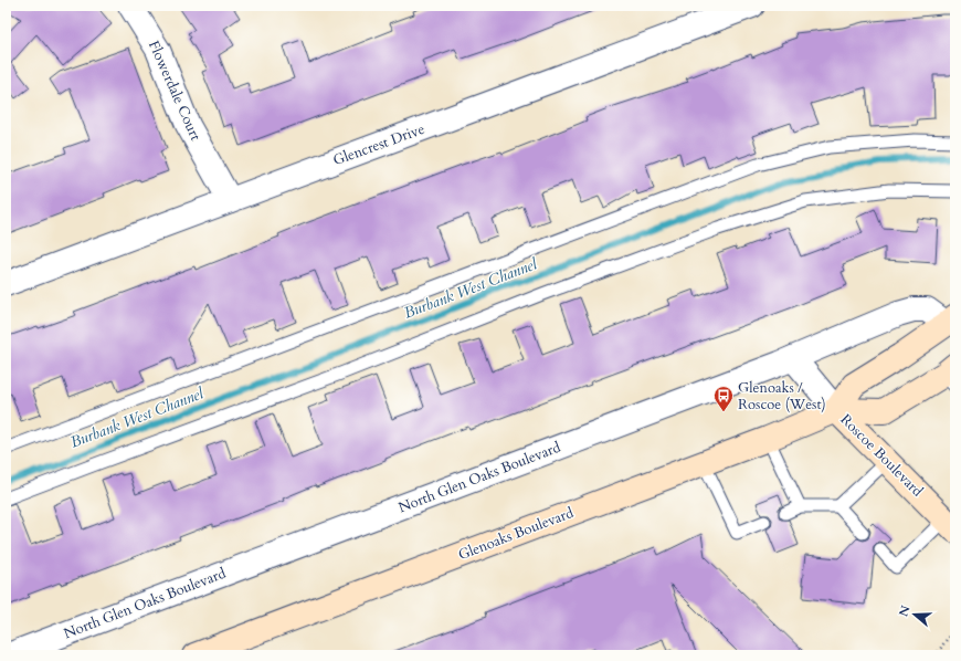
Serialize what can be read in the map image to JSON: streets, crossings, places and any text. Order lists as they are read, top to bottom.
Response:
{
  "streets": {
    "main road": ["Roscoe Boulevard", "Glenoaks Boulevard"],
    "street": ["Flowerdale Court", "Glencrest Drive", "North Glen Oaks Boulevard"]
  },
  "crossings": [
    ["Flowerdale Court", "Glencrest Drive"],
    ["Roscoe Boulevard", "North Glen Oaks Boulevard"],
    ["Roscoe Boulevard", "Glenoaks Boulevard"]
  ],
  "water": ["Burbank West Channel"],
  "places": {
    "bus stop": ["Glenoaks / Roscoe (West)"]
  },
  "north": "left"
}
